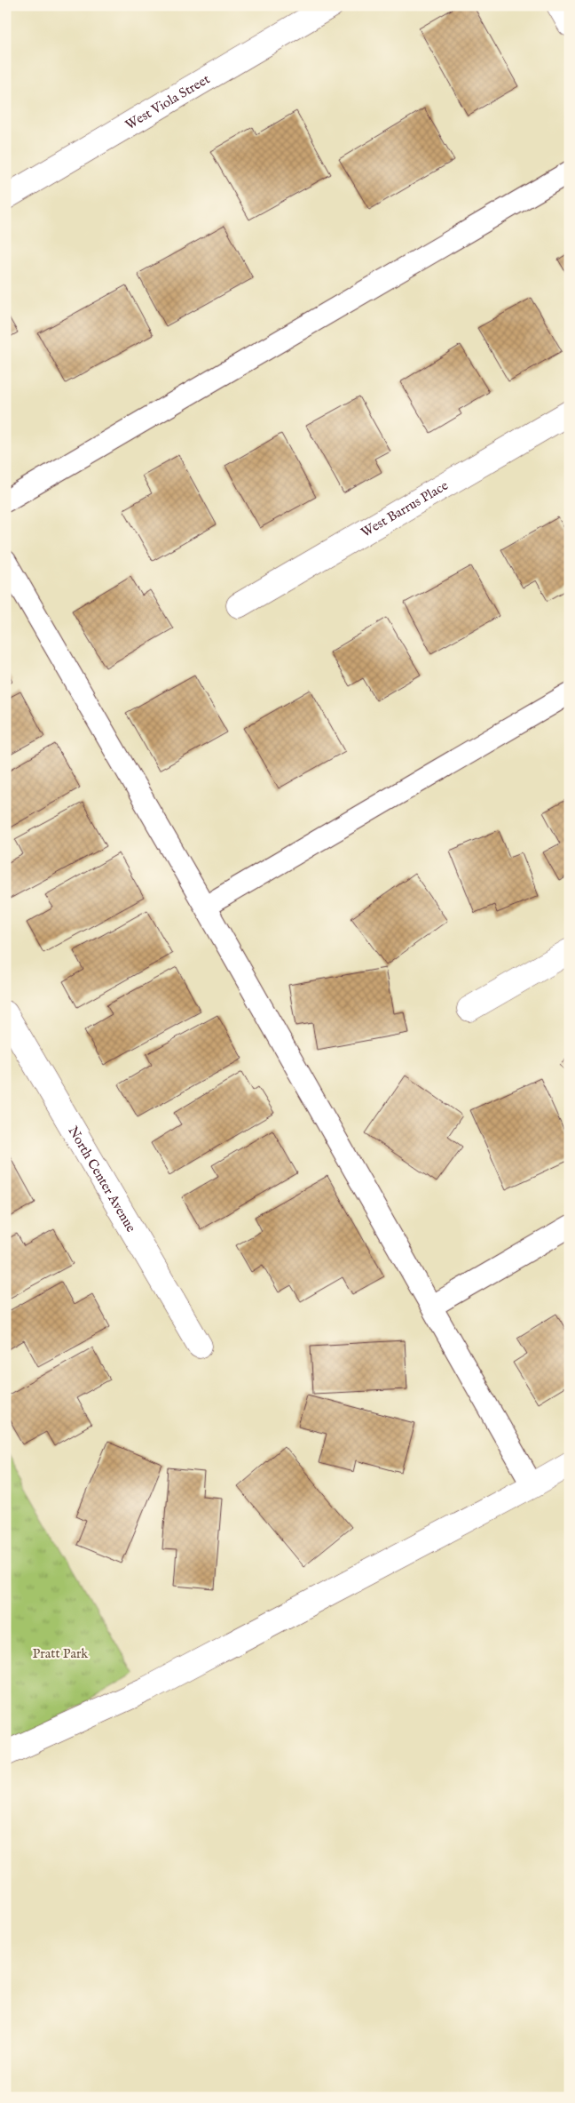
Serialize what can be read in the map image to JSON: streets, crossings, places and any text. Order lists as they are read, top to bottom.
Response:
{
  "streets": {
    "street": ["West Viola Street", "West Barrus Place", "North Center Avenue"]
  },
  "parks": ["Pratt Park"]
}
